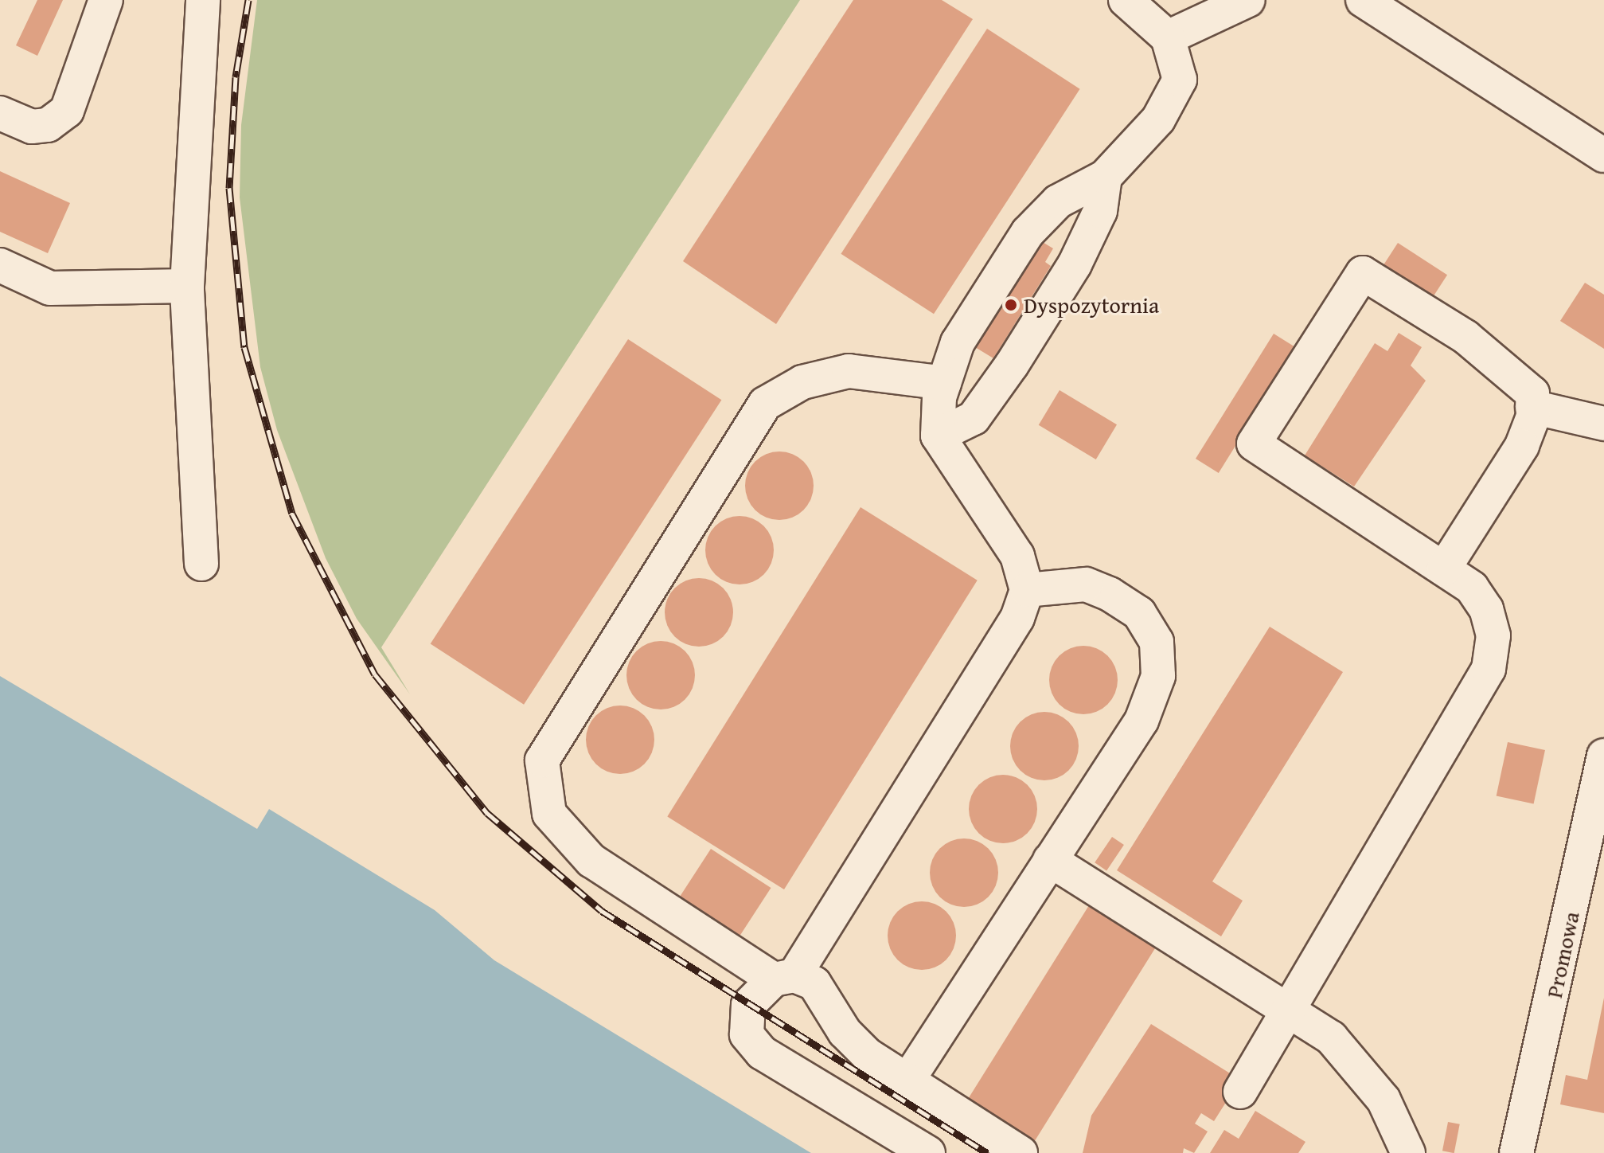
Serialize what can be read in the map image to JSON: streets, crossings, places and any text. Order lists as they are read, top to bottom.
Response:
{
  "streets": {
    "lane": ["Promowa"]
  },
  "places": ["Dyspozytornia"]
}
